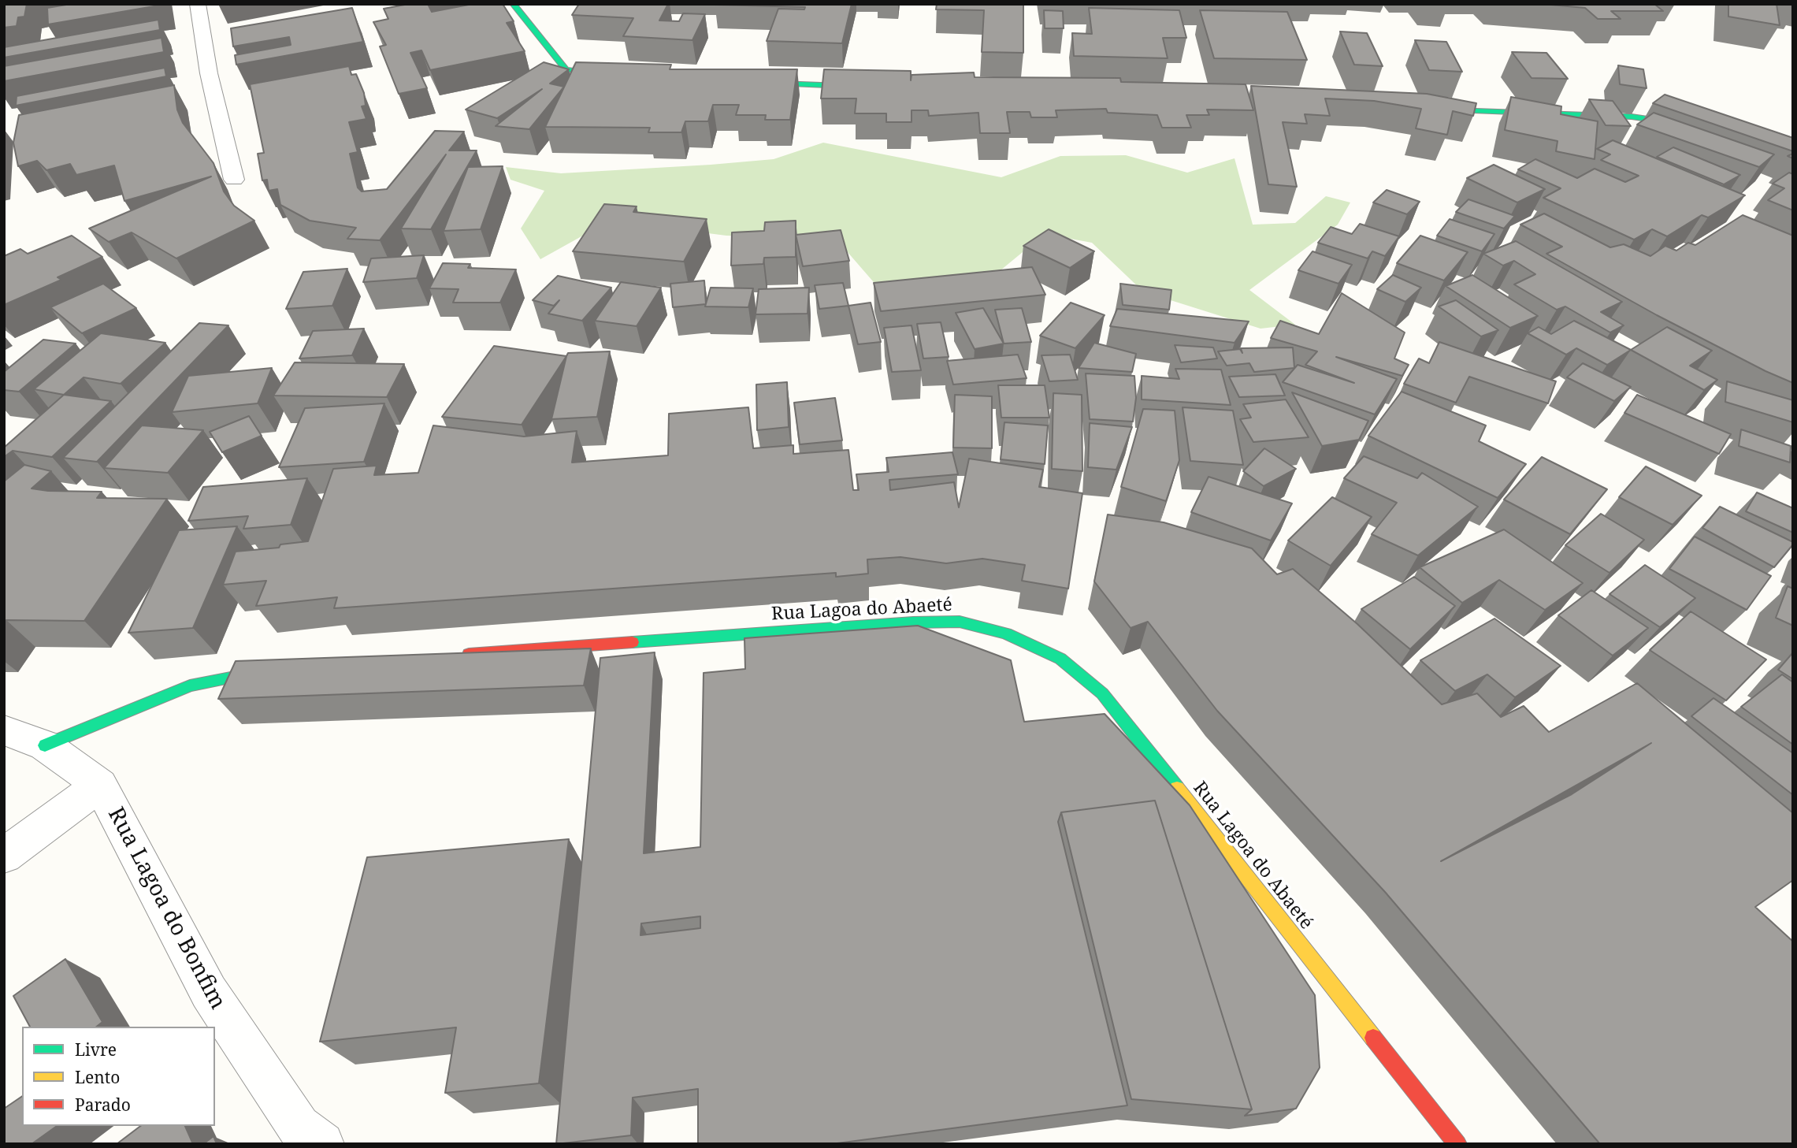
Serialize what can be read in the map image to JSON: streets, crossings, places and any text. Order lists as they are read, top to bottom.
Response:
{
  "streets": {
    "street": ["Rua Lagoa do Abaeté", "Rua Lagoa do Bonfim"]
  },
  "legend": ["Livre", "Lento", "Parado"]
}
